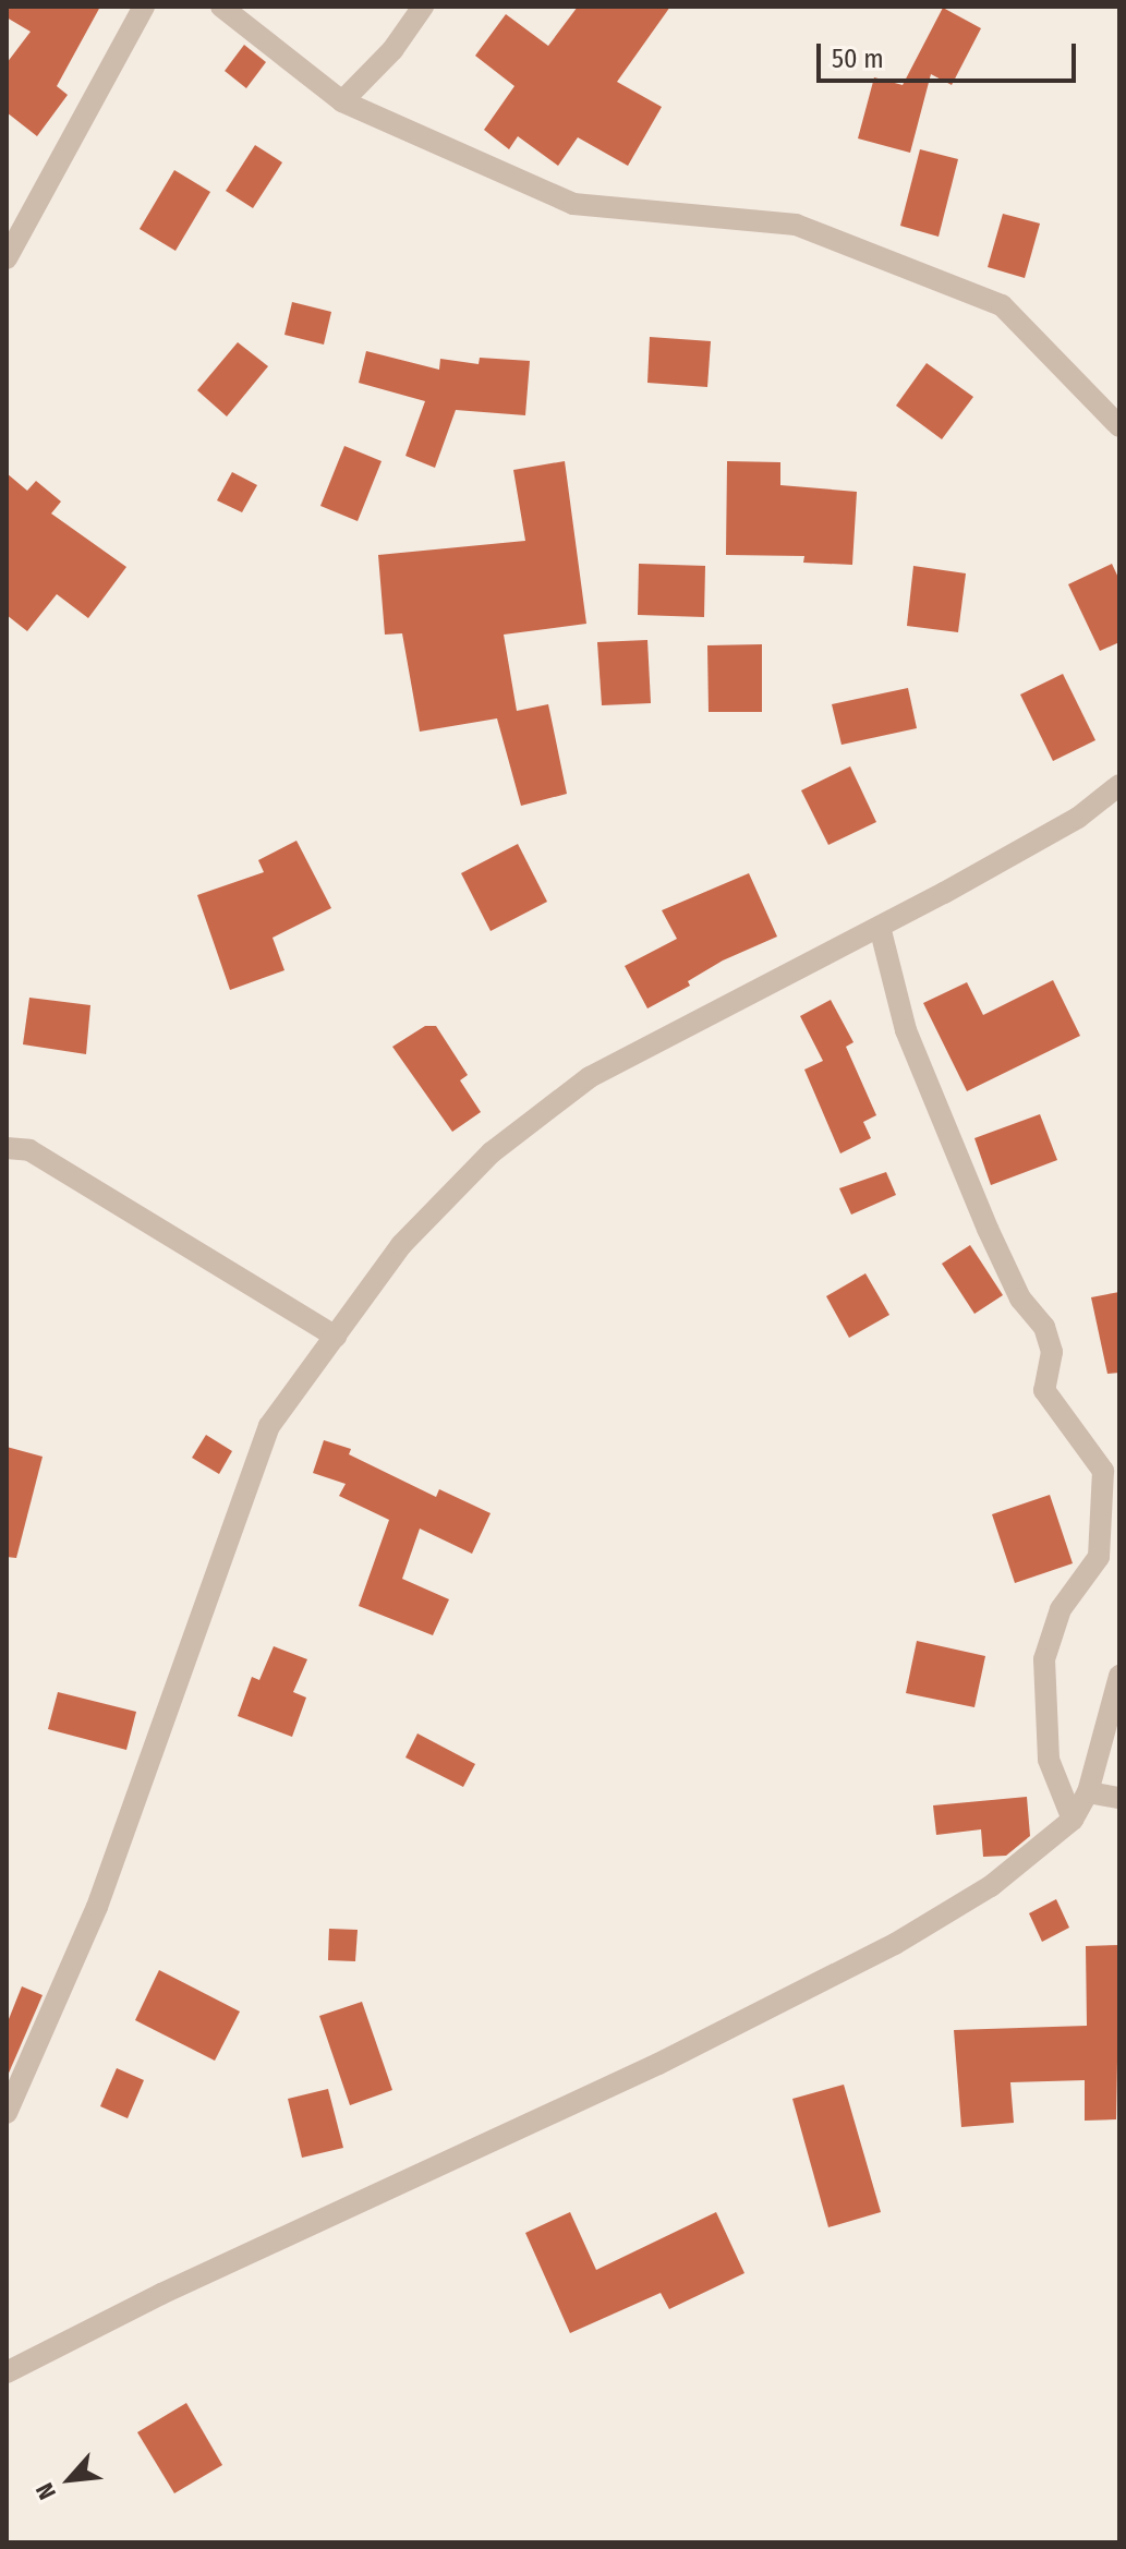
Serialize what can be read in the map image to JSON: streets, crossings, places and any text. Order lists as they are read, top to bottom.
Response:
{
  "scale_bar": "50 m",
  "north": "bottom left"
}
